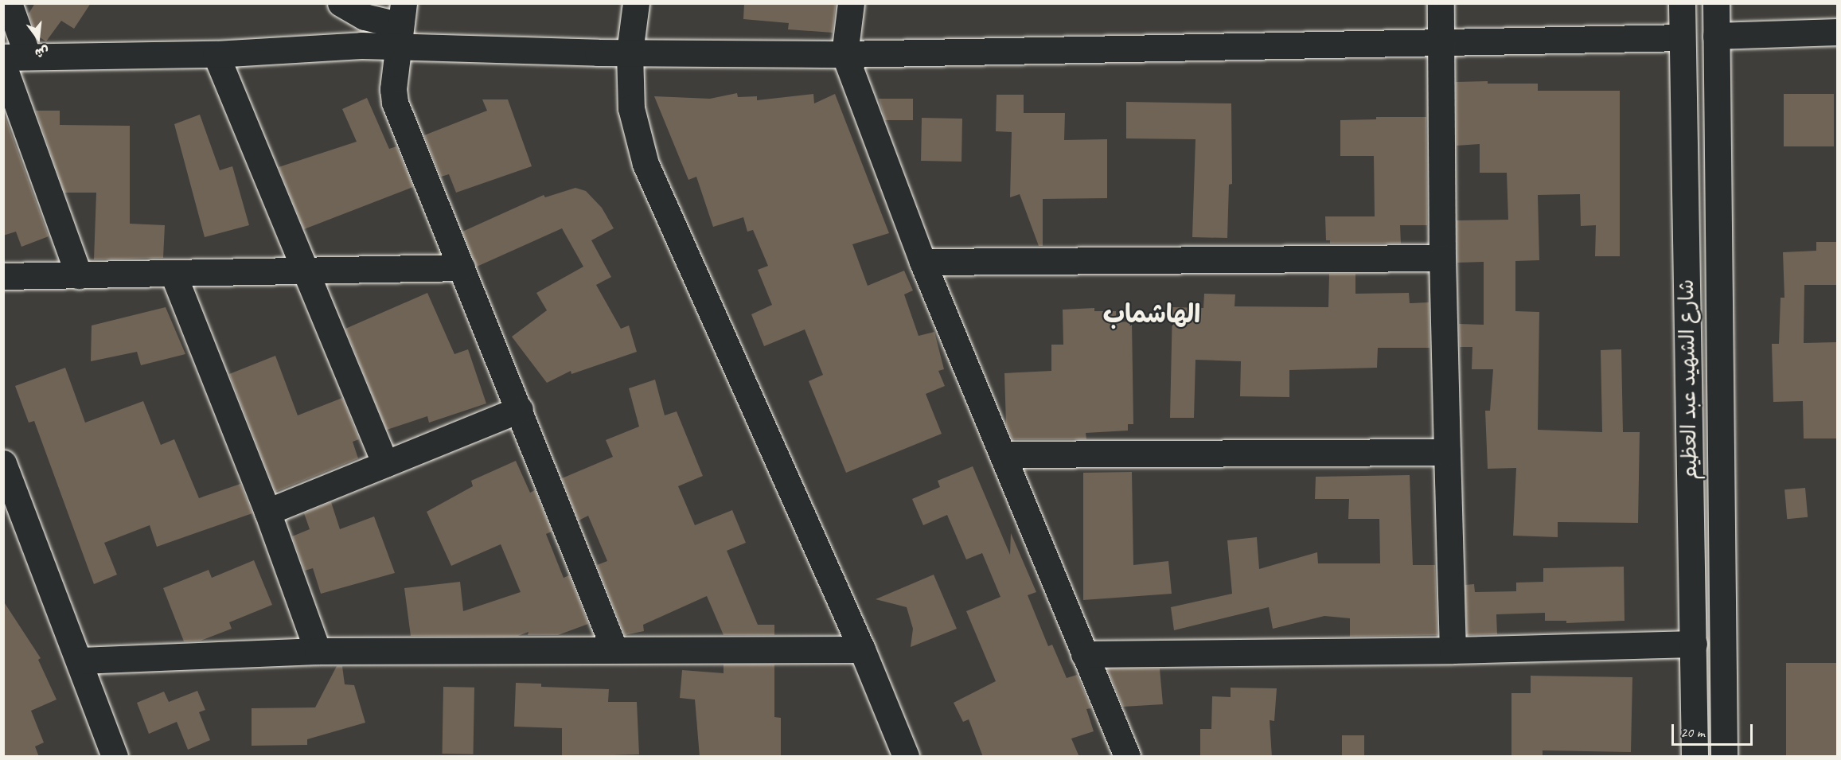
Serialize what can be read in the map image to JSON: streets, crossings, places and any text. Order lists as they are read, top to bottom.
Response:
{
  "streets": {
    "street": ["شارع الشهيد عبد العظيم"]
  },
  "districts": ["الهاشماب"],
  "scale_bar": "20 m",
  "north": "bottom"
}
